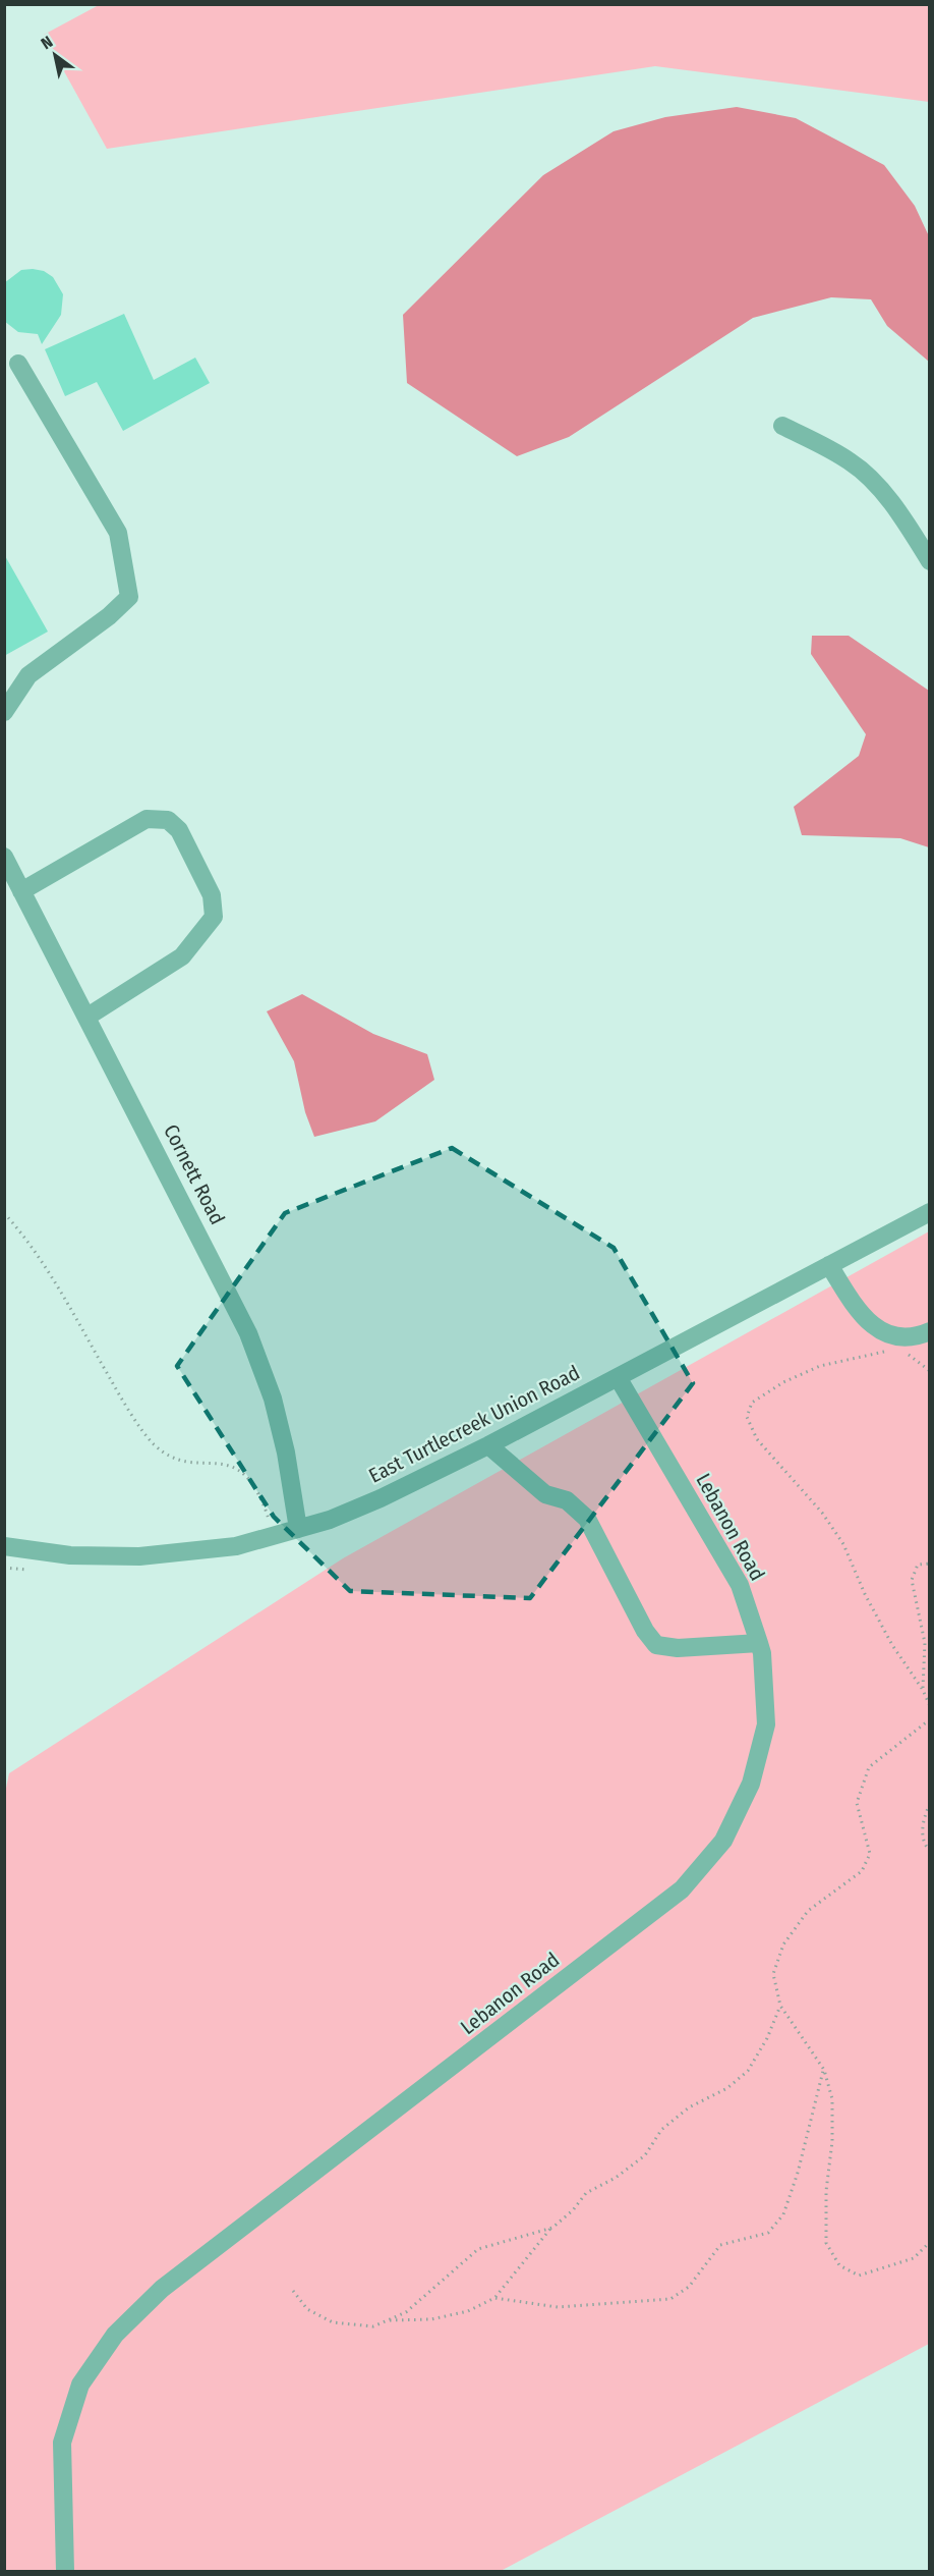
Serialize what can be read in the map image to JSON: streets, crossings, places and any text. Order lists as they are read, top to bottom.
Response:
{
  "streets": {
    "street": ["Cornett Road", "East Turtlecreek Union Road", "Lebanon Road"]
  },
  "crossings": [
    ["Cornett Road", "East Turtlecreek Union Road"],
    ["East Turtlecreek Union Road", "Lebanon Road"]
  ],
  "north": "top left"
}
